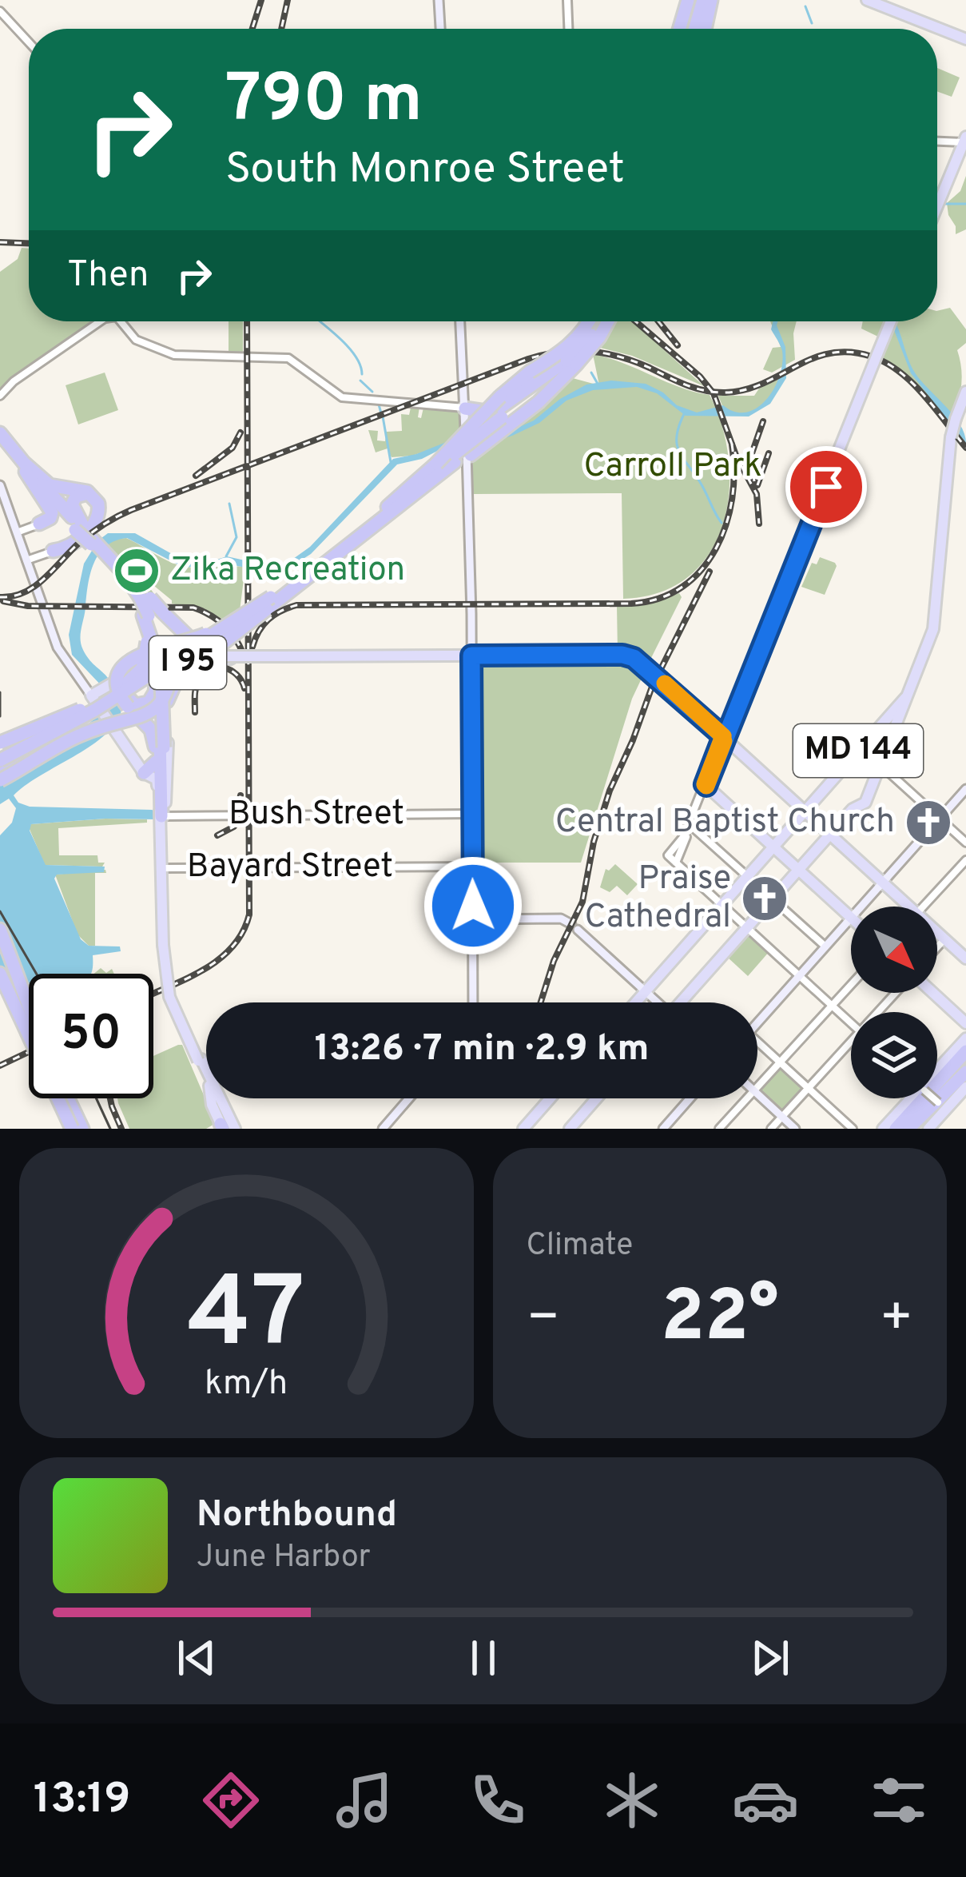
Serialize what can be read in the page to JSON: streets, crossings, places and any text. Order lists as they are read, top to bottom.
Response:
{
  "streets": {
    "highway": ["I 95"],
    "main road": ["MD 144"],
    "street": ["Bush Street", "Bayard Street"]
  },
  "parks": ["Carroll Park"],
  "places": {
    "sports": ["Zika Recreation"],
    "church": ["Central Baptist Church", "Praise Cathedral"]
  },
  "north": "bottom right",
  "page": {
    "turn": ["790 m", "South Monroe Street"],
    "then": "Then",
    "limit": "50",
    "trip": "13:26 · 7 min · 2.9 km",
    "tile": "Climate",
    "heat": ["−", "22°", "+"],
    "song": ["Northbound", "June Harbor"],
    "tabs": "13:19",
    "gauge": ["47", "km/h"]
  }
}
